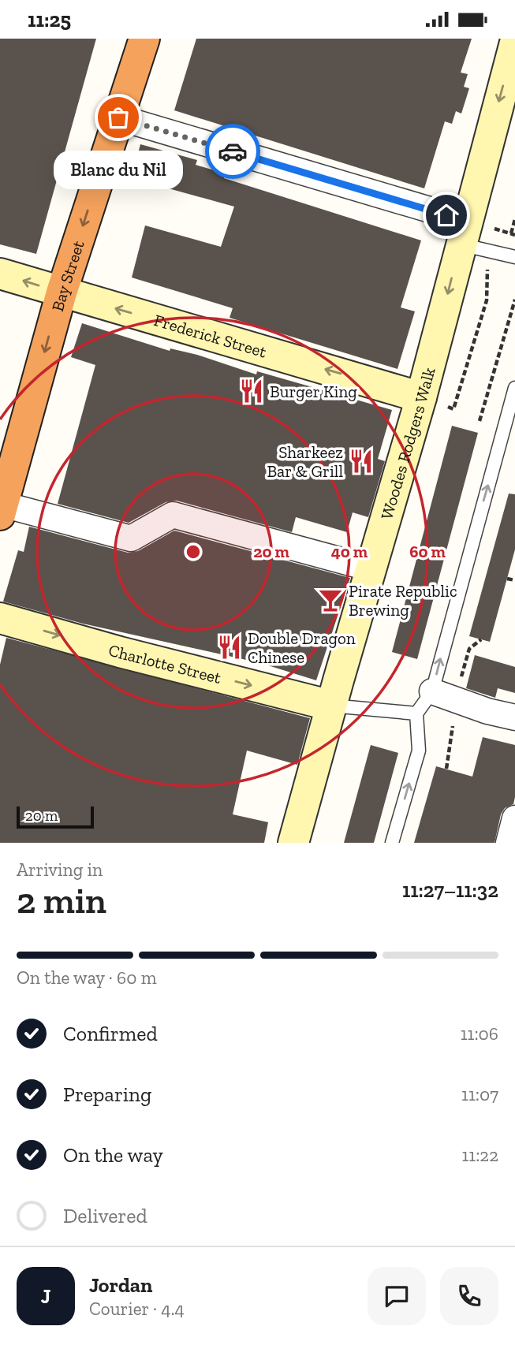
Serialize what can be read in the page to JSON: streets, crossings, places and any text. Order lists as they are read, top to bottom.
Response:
{
  "streets": {
    "highway": ["Bay Street"],
    "main road": ["Frederick Street", "Woodes Rodgers Walk", "Charlotte Street"]
  },
  "crossings": [
    ["Bay Street", "Frederick Street"],
    ["Frederick Street", "Woodes Rodgers Walk"],
    ["Woodes Rodgers Walk", "Charlotte Street"]
  ],
  "one_way": [
    "Bay Street",
    "Frederick Street",
    "Woodes Rodgers Walk",
    "Charlotte Street"
  ],
  "places": {
    "other": ["Blanc du Nil"],
    "restaurant": ["Burger King", "Sharkeez Bar & Grill", "Double Dragon Chinese"],
    "bar": ["Pirate Republic Brewing"]
  },
  "scale_bar": "20 m",
  "page": {
    "status": "11:25",
    "bubble": "Blanc du Nil",
    "scale": "20 m",
    "heading": ["2 min", "Arriving in", "11:27–11:32"],
    "panel": ["Jordan", "Courier · 4.4"],
    "bar": "On the way · 60 m",
    "list": [
      ["Confirmed", "11:06"],
      ["Preparing", "11:07"],
      ["On the way", "11:22"],
      "Delivered"
    ],
    "round": "J"
  },
  "rings": ["20 m", "40 m", "60 m"]
}
